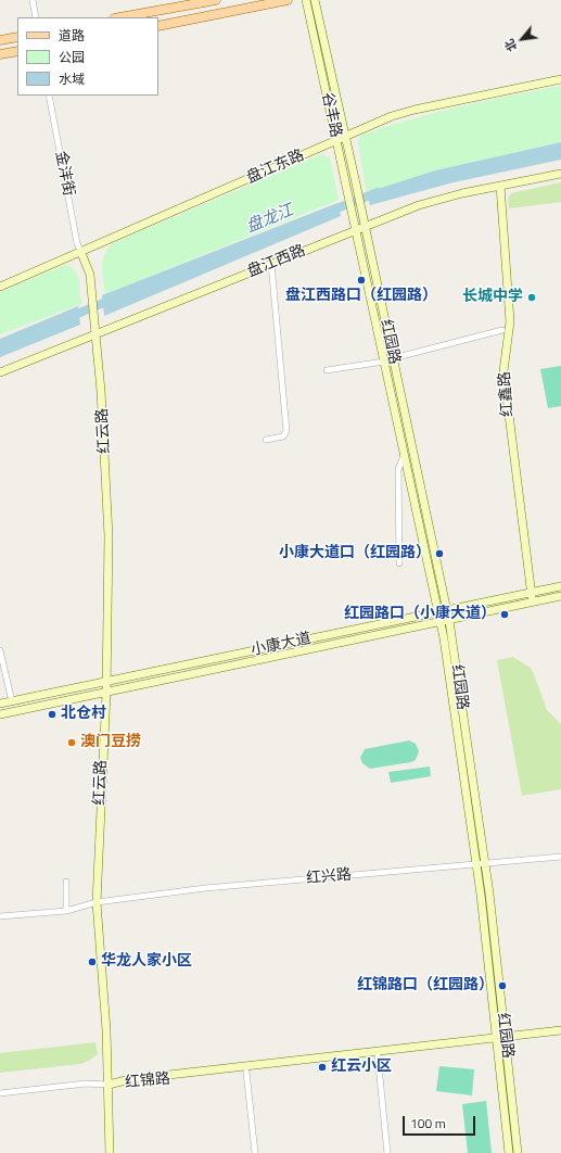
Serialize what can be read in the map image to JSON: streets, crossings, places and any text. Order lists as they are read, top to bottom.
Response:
{
  "streets": {
    "main road": [
      "谷丰路",
      "盘江东路",
      "盘江西路",
      "红园路",
      "红鑫路",
      "红云路",
      "小康大道",
      "红锦路"
    ],
    "street": ["金沣街", "红兴路"]
  },
  "crossings": [
    ["谷丰路", "盘江东路"],
    ["谷丰路", "盘江西路"],
    ["谷丰路", "红园路"],
    ["盘江东路", "金沣街"],
    ["盘江东路", "红云路"],
    ["金沣街", "红云路"],
    ["盘江西路", "红园路"],
    ["盘江西路", "红鑫路"],
    ["盘江西路", "红云路"],
    ["红园路", "小康大道"],
    ["红园路", "红兴路"],
    ["红园路", "红锦路"],
    ["红鑫路", "小康大道"],
    ["红云路", "小康大道"],
    ["红云路", "红兴路"],
    ["红云路", "红锦路"]
  ],
  "water": ["盘龙江"],
  "places": [
    "盘江西路口（红园路）",
    "长城中学",
    "小康大道口（红园路）",
    "红园路口（小康大道）",
    "北仓村",
    "澳门豆捞",
    "华龙人家小区",
    "红锦路口（红园路）",
    "红云小区"
  ],
  "legend": ["道路", "公园", "水域"],
  "scale_bar": "100 m",
  "north": "bottom left"
}
